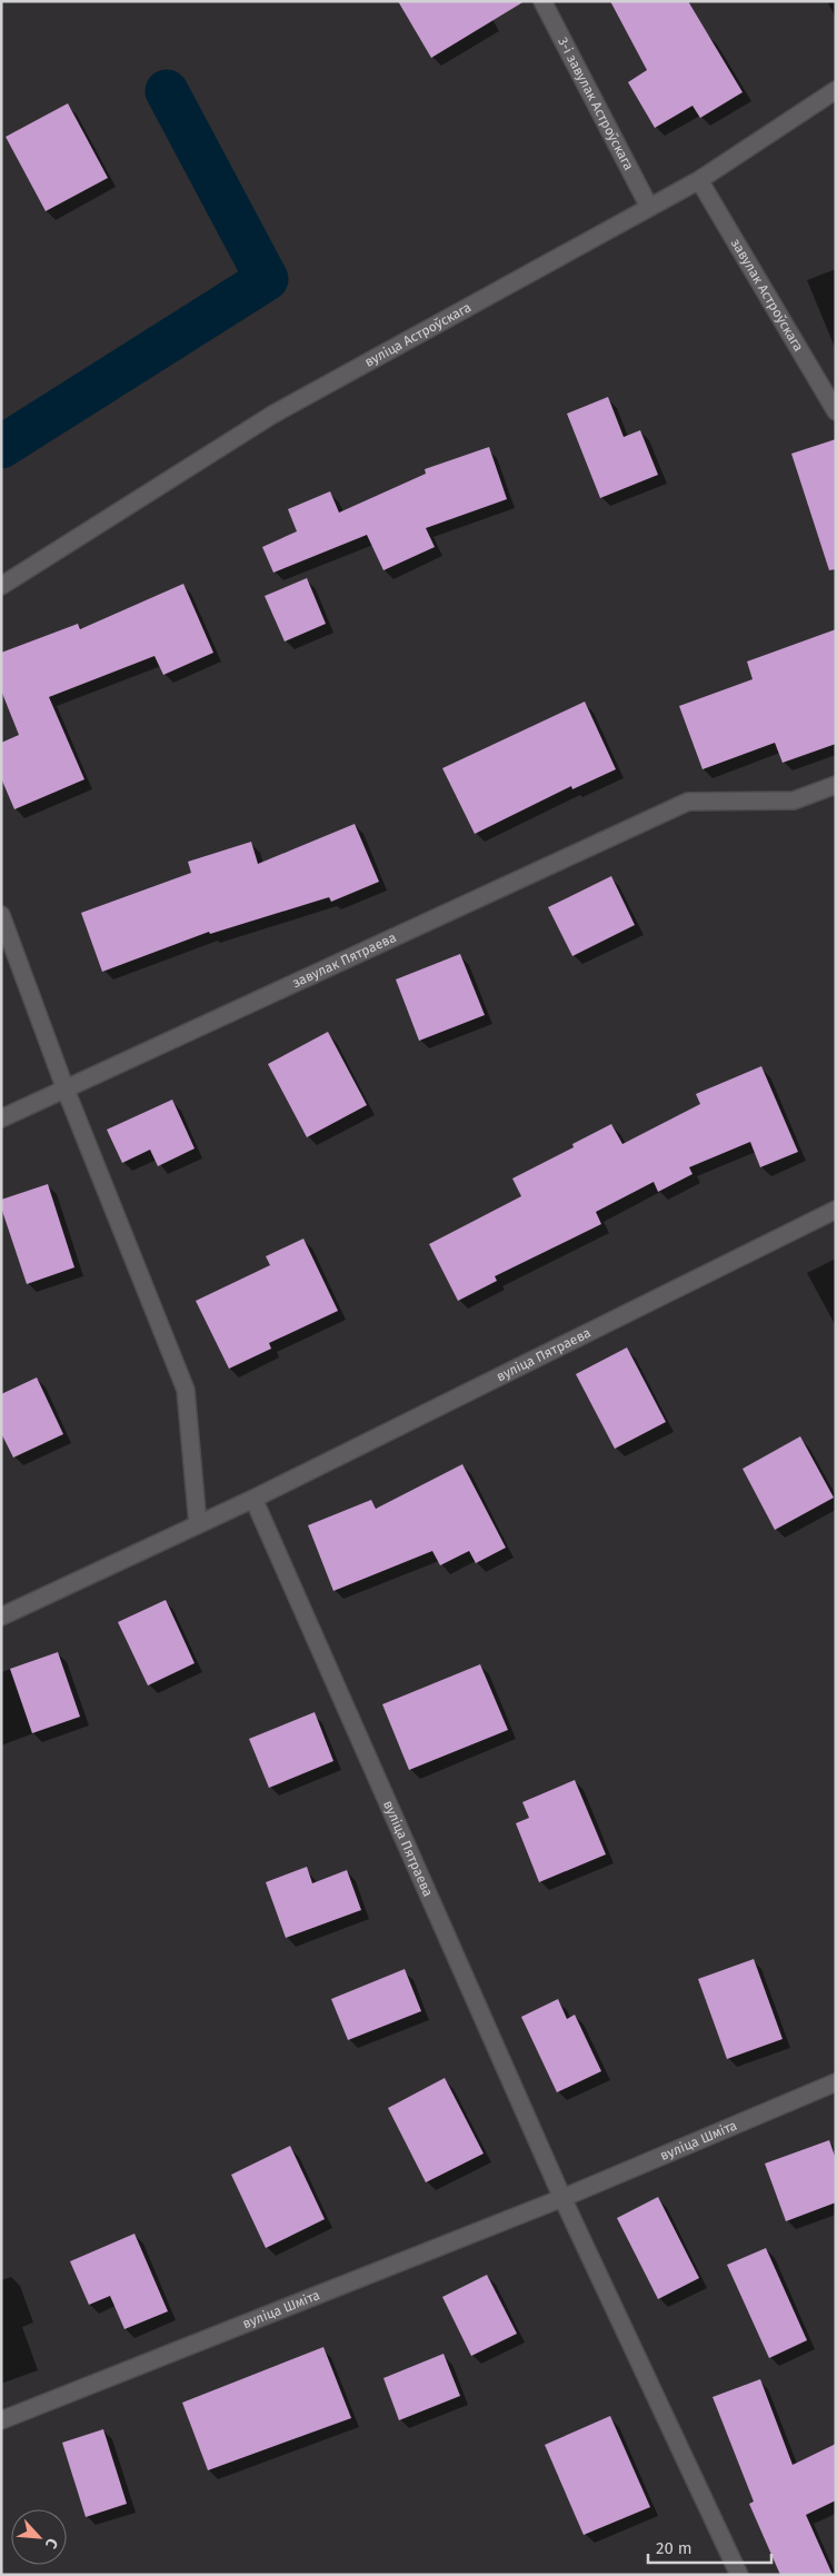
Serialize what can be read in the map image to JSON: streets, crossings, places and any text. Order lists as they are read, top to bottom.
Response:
{
  "streets": {
    "street": [
      "3-і завулак Астроўскага",
      "завулак Астроўскага",
      "вуліца Астроўскага",
      "завулак Пятраева",
      "вуліца Пятраева",
      "вуліца Шміта"
    ]
  },
  "crossings": [
    ["3-і завулак Астроўскага", "вуліца Астроўскага"],
    ["завулак Астроўскага", "вуліца Астроўскага"],
    ["вуліца Пятраева", "вуліца Шміта"]
  ],
  "scale_bar": "20 m",
  "north": "bottom right"
}
